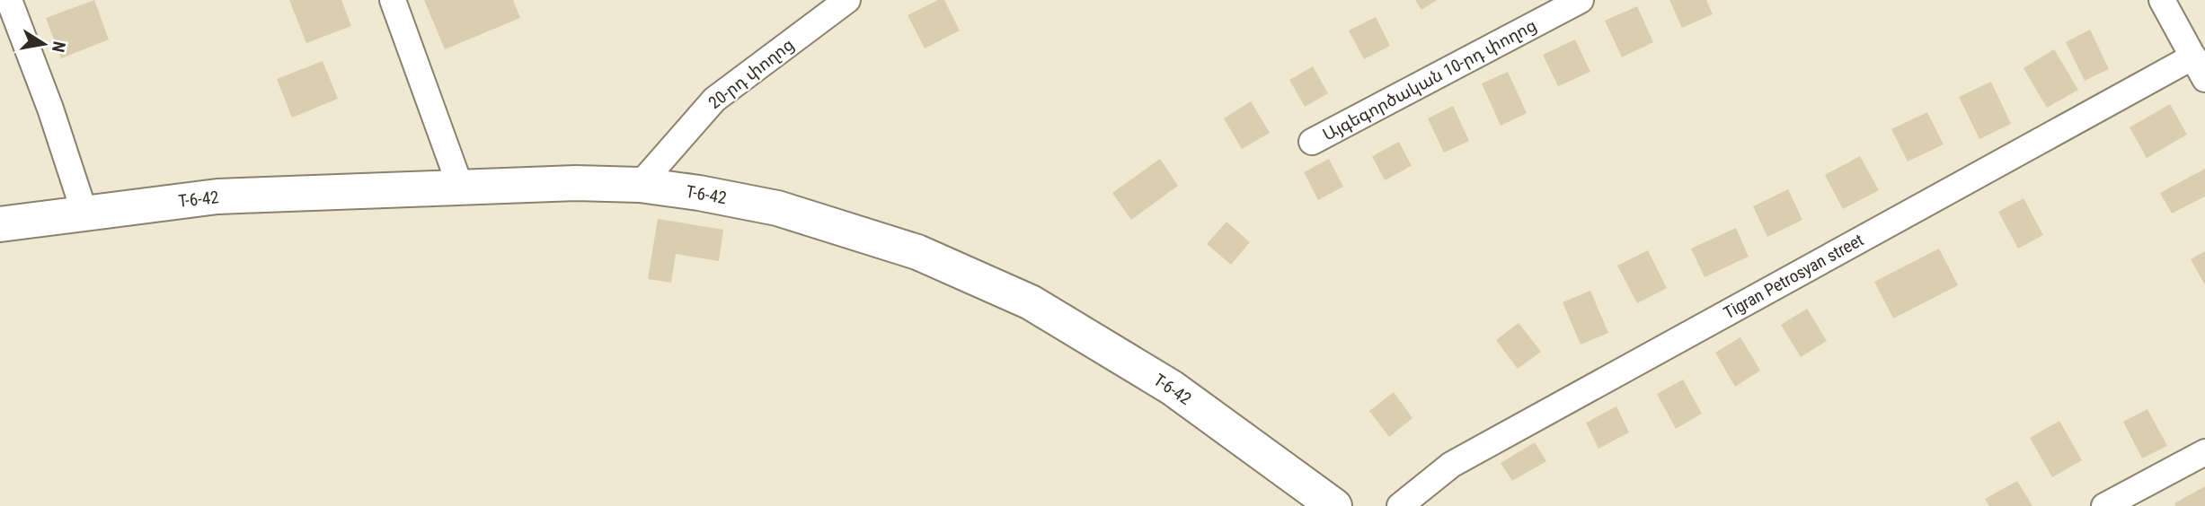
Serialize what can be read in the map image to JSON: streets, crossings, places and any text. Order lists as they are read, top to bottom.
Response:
{
  "streets": {
    "main road": ["T-6-42"],
    "street": ["20-րդ փողոց", "Այգեգործական 10-րդ փողոց", "Tigran Petrosyan street"]
  },
  "crossings": [
    ["20-րդ փողոց", "T-6-42"]
  ],
  "north": "right"
}
